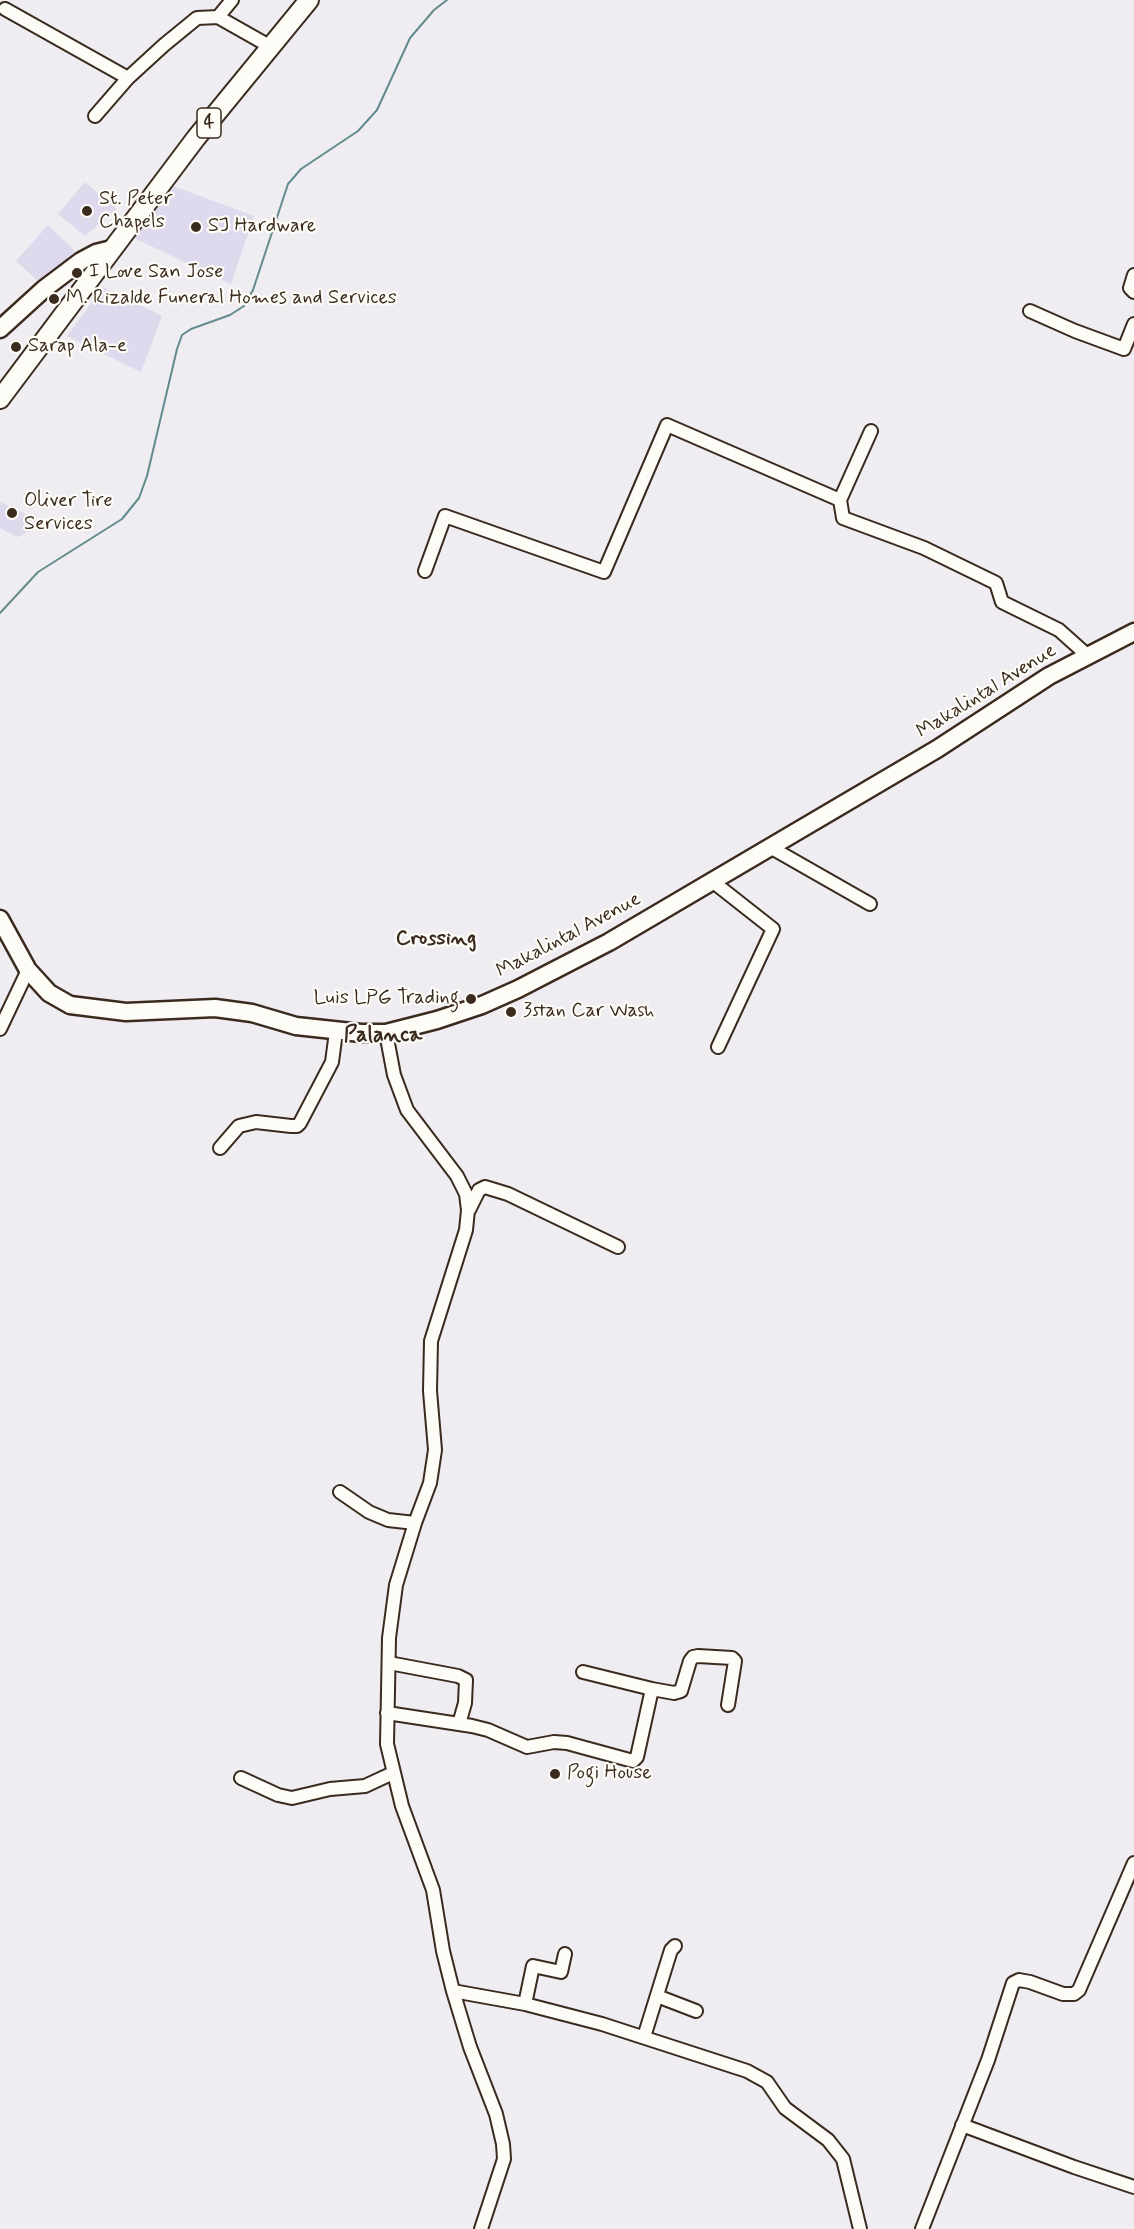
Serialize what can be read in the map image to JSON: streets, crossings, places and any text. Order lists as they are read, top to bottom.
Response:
{
  "streets": {
    "highway": ["4"],
    "main road": ["Makalintal Avenue"]
  },
  "districts": ["Crossing", "Palanca"],
  "places": [
    "St. Peter Chapels",
    "SJ Hardware",
    "I Love San Jose",
    "M. Rizalde Funeral Homes and Services",
    "Sarap Ala-e",
    "Oliver Tire Services",
    "Luis LPG Trading",
    "3stan Car Wash",
    "Pogi House"
  ]
}
